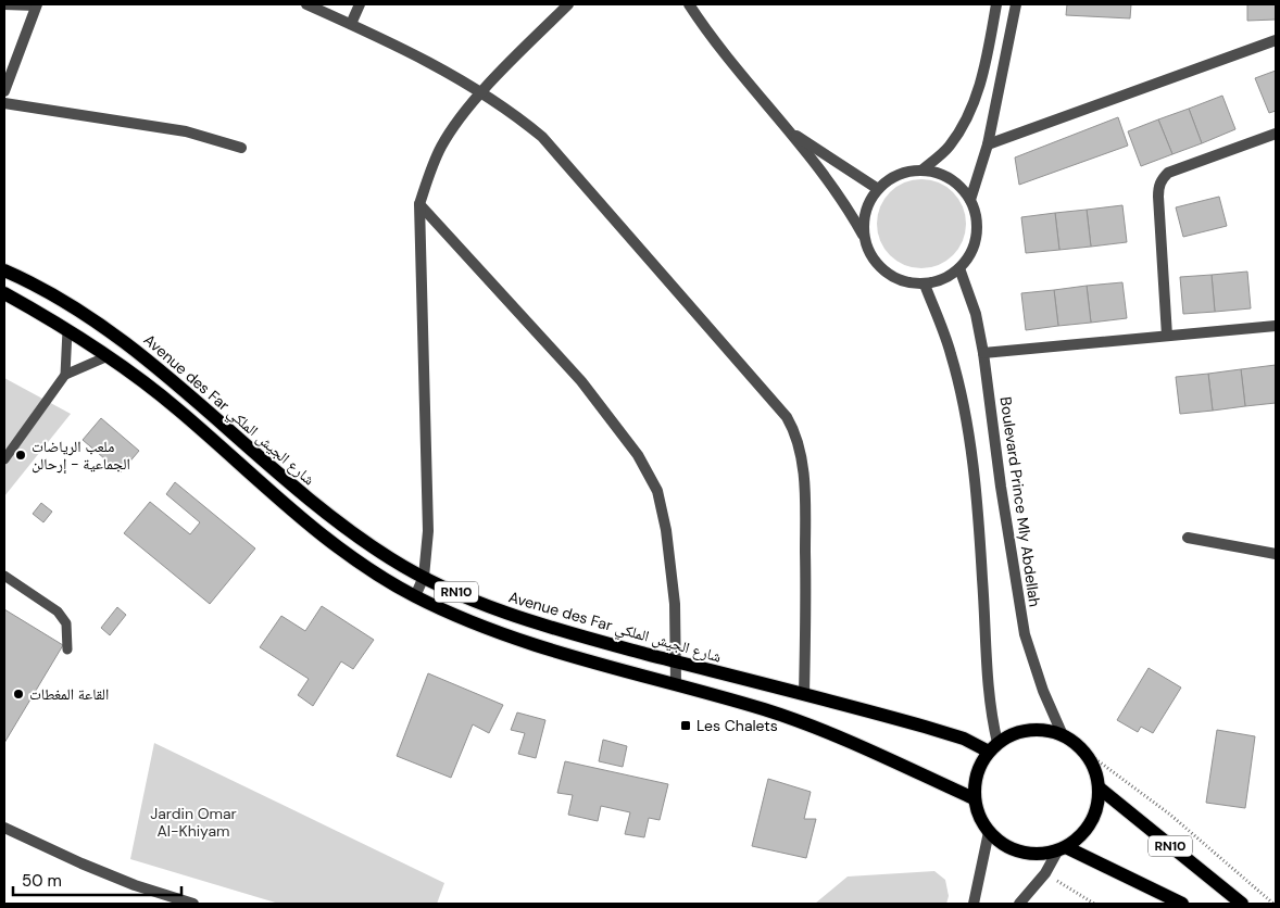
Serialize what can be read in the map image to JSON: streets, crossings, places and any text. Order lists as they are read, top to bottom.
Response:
{
  "streets": {
    "main road": ["Avenue des Far شارع الجيش الملكي", "RN10"],
    "street": ["Boulevard Prince Mly Abdellah"]
  },
  "crossings": [
    ["Avenue des Far شارع الجيش الملكي", "Boulevard Prince Mly Abdellah"],
    ["Avenue des Far شارع الجيش الملكي", "RN10"],
    ["Boulevard Prince Mly Abdellah", "RN10"]
  ],
  "parks": ["Jardin Omar Al-Khiyam"],
  "places": {
    "other": ["ملعب الرياضات الجماعية - إرحالن", "القاعة المغطات"],
    "transit": ["Les Chalets"]
  },
  "scale_bar": "50 m"
}
